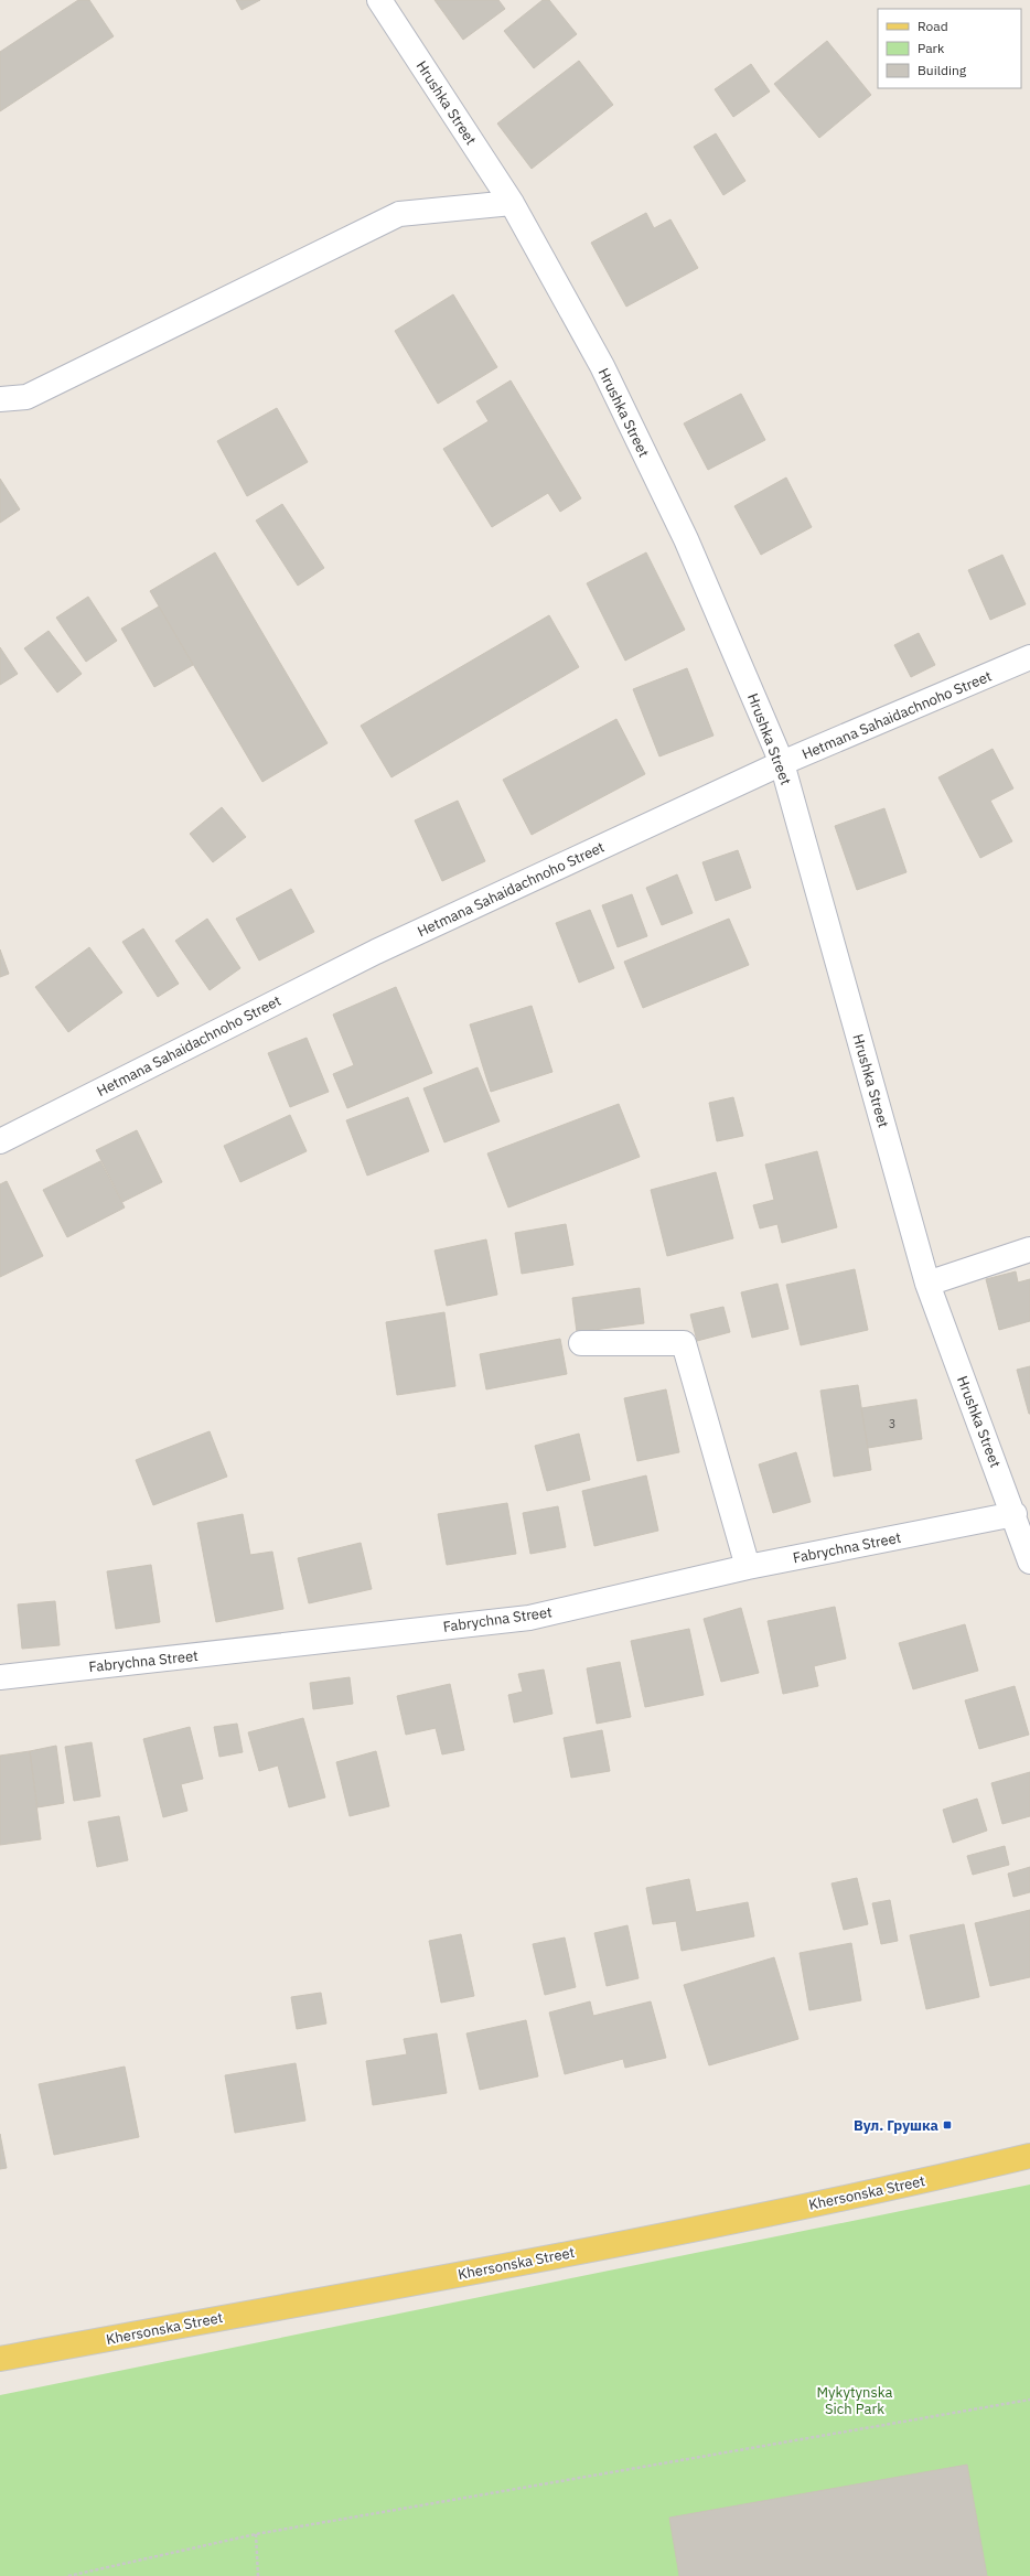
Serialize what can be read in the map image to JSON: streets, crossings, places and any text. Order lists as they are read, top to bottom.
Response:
{
  "streets": {
    "main road": ["Khersonska Street"],
    "street": ["Hrushka Street", "Hetmana Sahaidachnoho Street", "Fabrychna Street"]
  },
  "crossings": [
    ["Hrushka Street", "Hetmana Sahaidachnoho Street"],
    ["Hrushka Street", "Fabrychna Street"]
  ],
  "parks": ["Mykytynska Sich Park"],
  "places": {
    "transit": ["Вул. Грушка"]
  },
  "house_numbers": ["3"],
  "legend": ["Road", "Park", "Building"]
}
